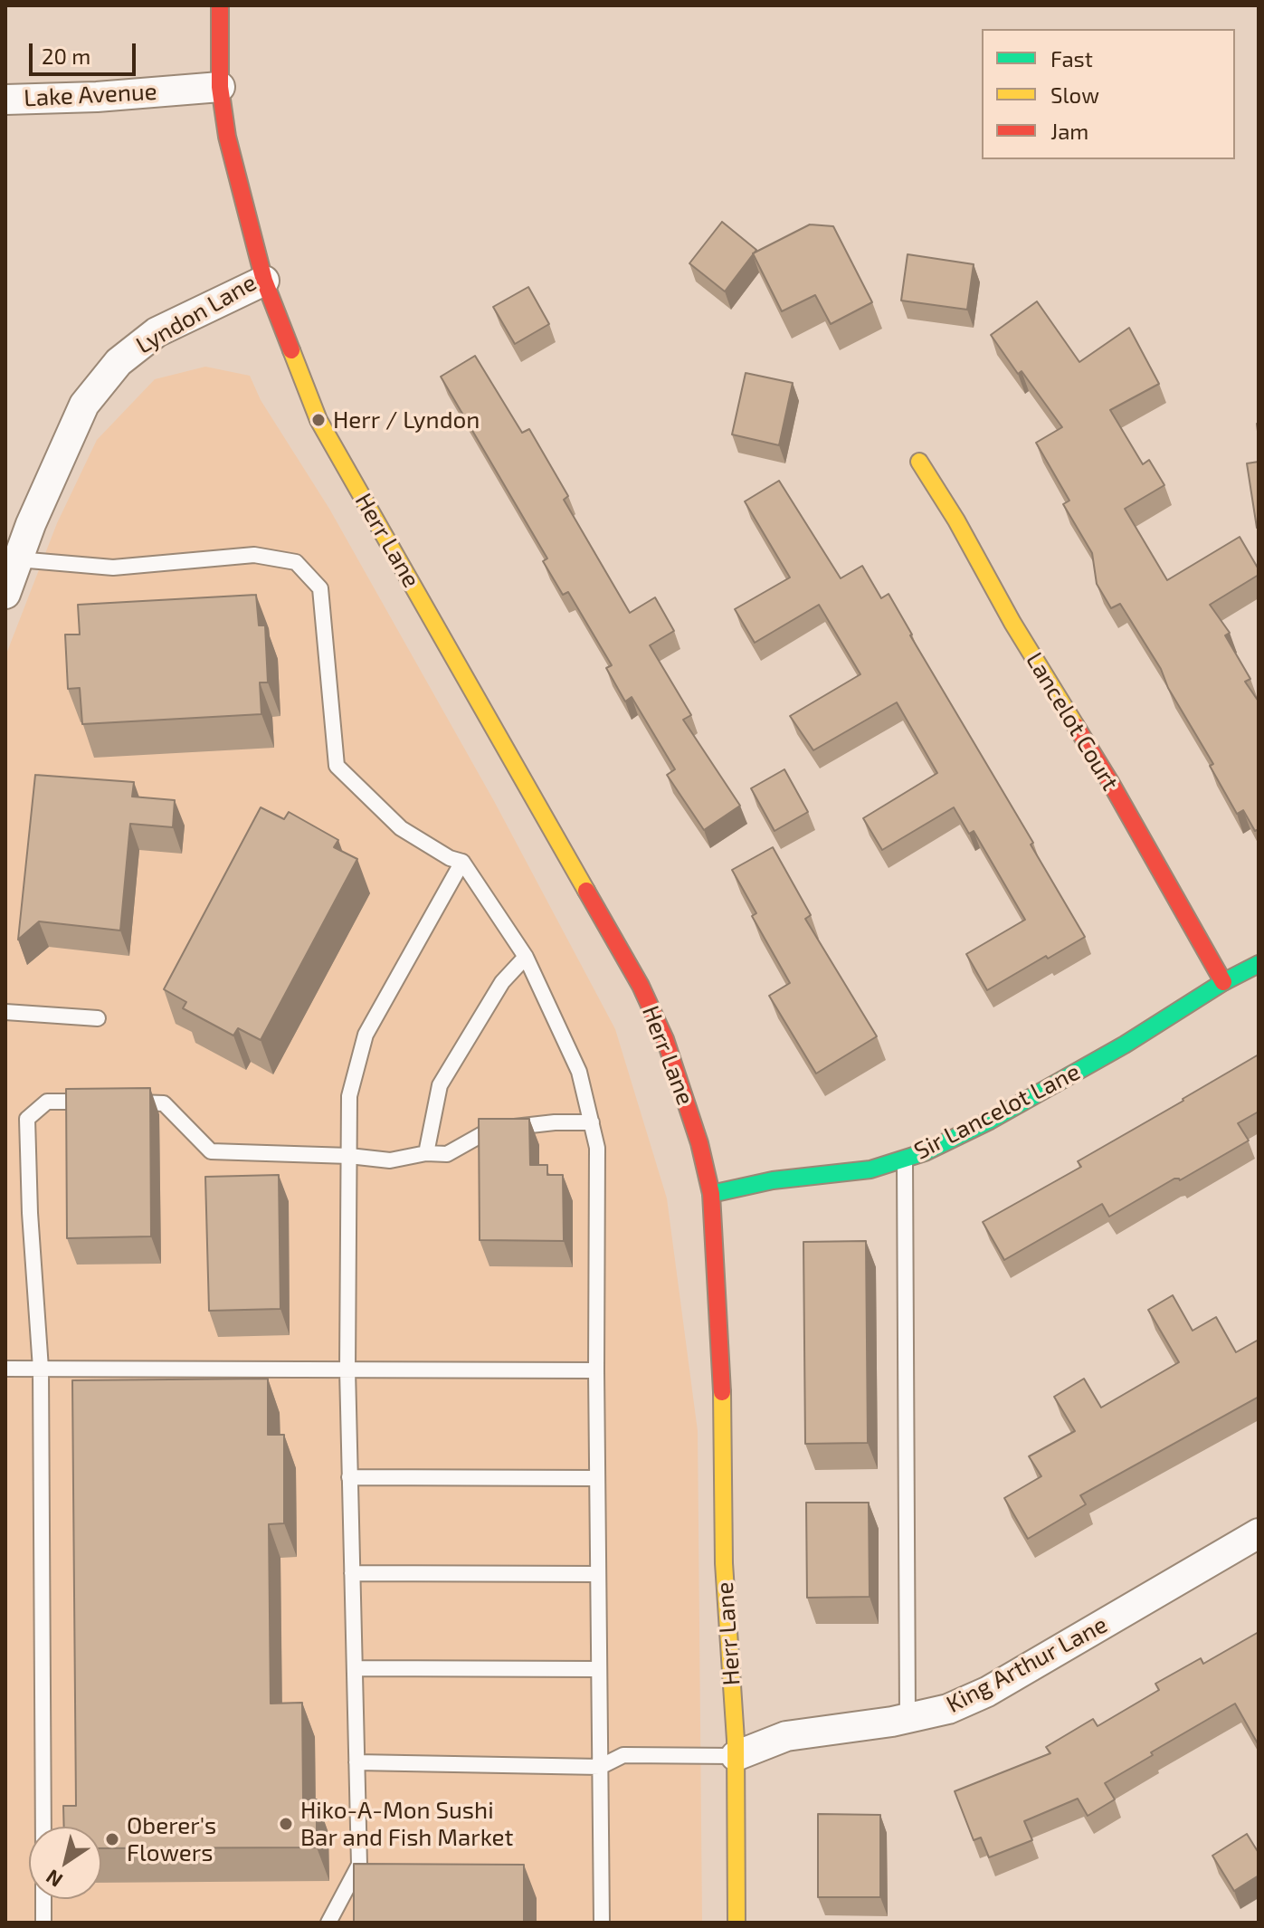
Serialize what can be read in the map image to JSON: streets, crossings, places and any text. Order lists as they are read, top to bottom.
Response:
{
  "streets": {
    "main road": [
      "Lyndon Lane",
      "Herr Lane",
      "Lancelot Court",
      "Sir Lancelot Lane"
    ],
    "street": ["Lake Avenue", "King Arthur Lane"]
  },
  "crossings": [
    ["Lake Avenue", "Lyndon Lane"],
    ["Lyndon Lane", "Herr Lane"],
    ["Herr Lane", "Sir Lancelot Lane"],
    ["Herr Lane", "King Arthur Lane"],
    ["Lancelot Court", "Sir Lancelot Lane"]
  ],
  "places": ["Herr / Lyndon", "Hiko-A-Mon Sushi Bar and Fish Market", "Oberer's Flowers"],
  "legend": ["Fast", "Slow", "Jam"],
  "scale_bar": "20 m",
  "north": "bottom left"
}
